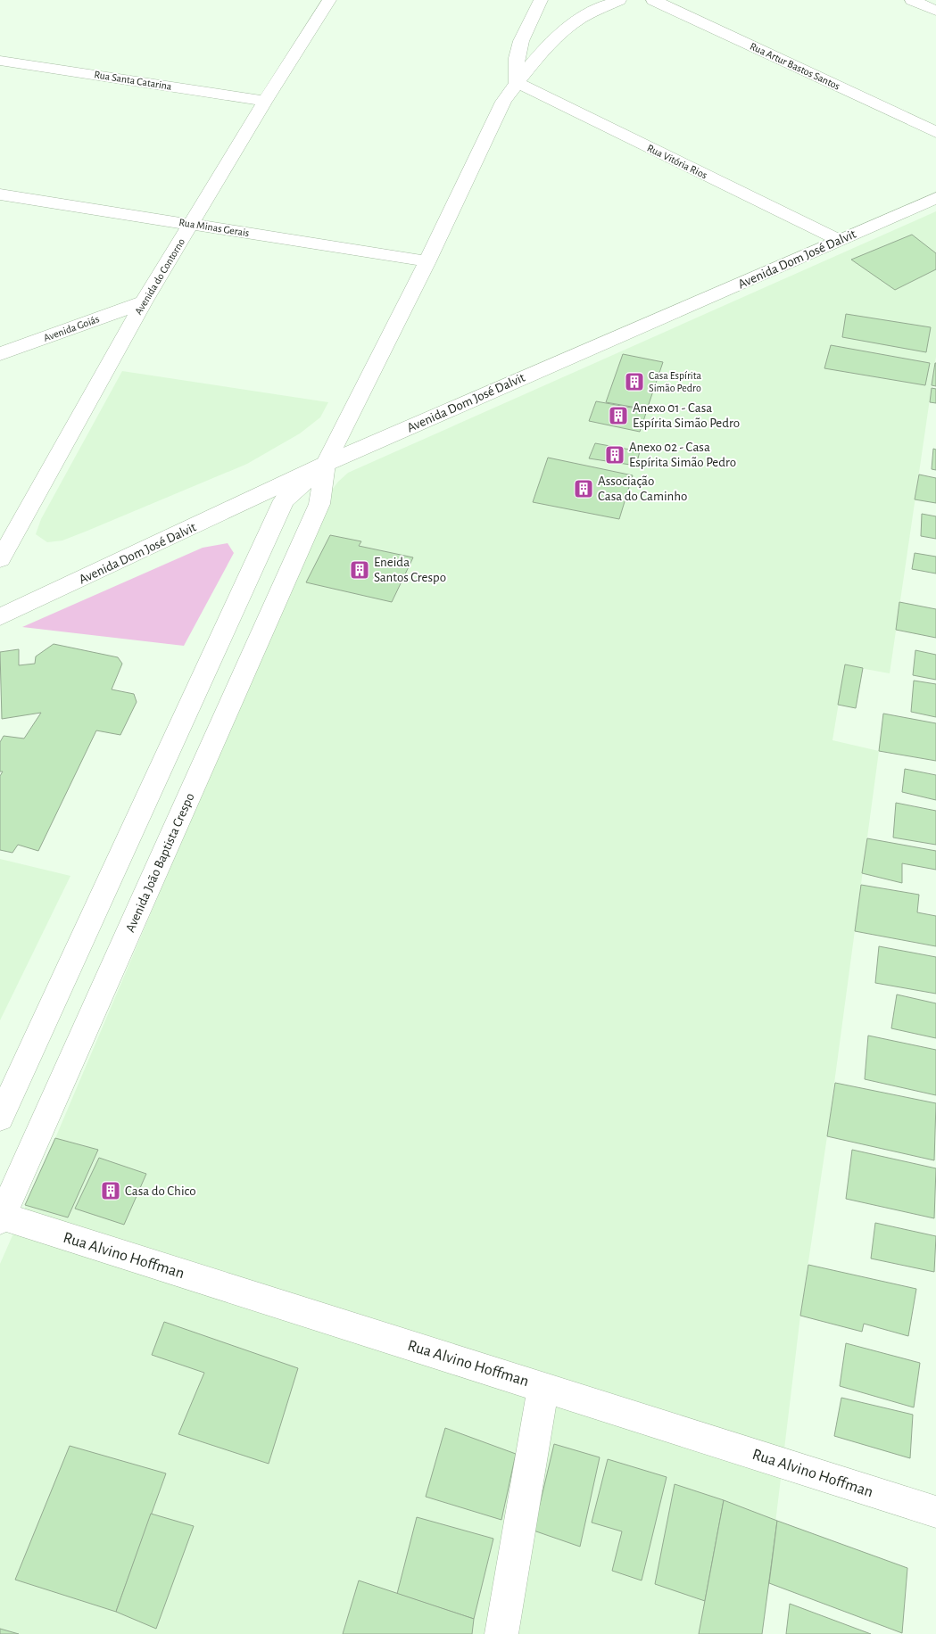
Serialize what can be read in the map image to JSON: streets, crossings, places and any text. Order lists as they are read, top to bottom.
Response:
{
  "streets": {
    "street": [
      "Rua Artur Bastos Santos",
      "Rua Santa Catarina",
      "Rua Vitória Rios",
      "Rua Minas Gerais",
      "Avenida Dom José Dalvit",
      "Avenida do Contorno",
      "Avenida Goiás",
      "Avenida João Baptista Crespo",
      "Rua Alvino Hoffman"
    ]
  },
  "crossings": [
    ["Rua Santa Catarina", "Avenida do Contorno"],
    ["Rua Vitória Rios", "Avenida Dom José Dalvit"],
    ["Rua Minas Gerais", "Avenida do Contorno"],
    ["Avenida Dom José Dalvit", "Avenida João Baptista Crespo"],
    ["Avenida do Contorno", "Avenida Goiás"],
    ["Avenida João Baptista Crespo", "Rua Alvino Hoffman"]
  ],
  "places": {
    "building": [
      "Casa Espírita Simão Pedro",
      "Anexo 01 - Casa Espírita Simão Pedro",
      "Anexo 02 - Casa Espírita Simão Pedro",
      "Associação Casa do Caminho",
      "Eneida Santos Crespo",
      "Casa do Chico"
    ]
  }
}
